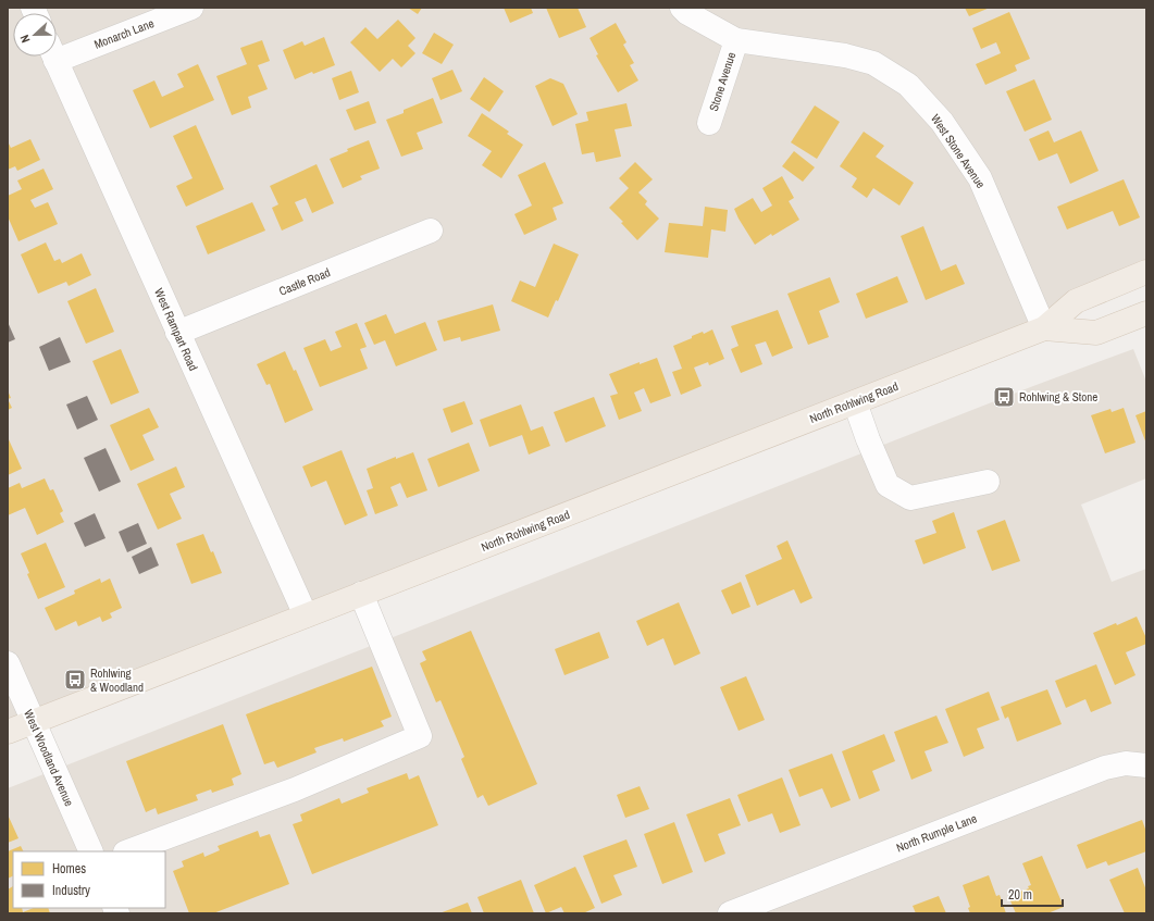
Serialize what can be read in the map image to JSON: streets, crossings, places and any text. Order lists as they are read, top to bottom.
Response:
{
  "streets": {
    "main road": ["North Rohlwing Road"],
    "street": [
      "Monarch Lane",
      "Stone Avenue",
      "West Stone Avenue",
      "Castle Road",
      "West Rampart Road",
      "West Woodland Avenue",
      "North Rumple Lane"
    ]
  },
  "crossings": [
    ["Stone Avenue", "West Stone Avenue"],
    ["West Stone Avenue", "North Rohlwing Road"],
    ["Castle Road", "West Rampart Road"],
    ["West Rampart Road", "North Rohlwing Road"],
    ["North Rohlwing Road", "West Woodland Avenue"]
  ],
  "places": {
    "bus stop": ["Rohlwing & Stone", "Rohlwing & Woodland"]
  },
  "legend": ["Homes", "Industry"],
  "scale_bar": "20 m",
  "north": "left"
}
